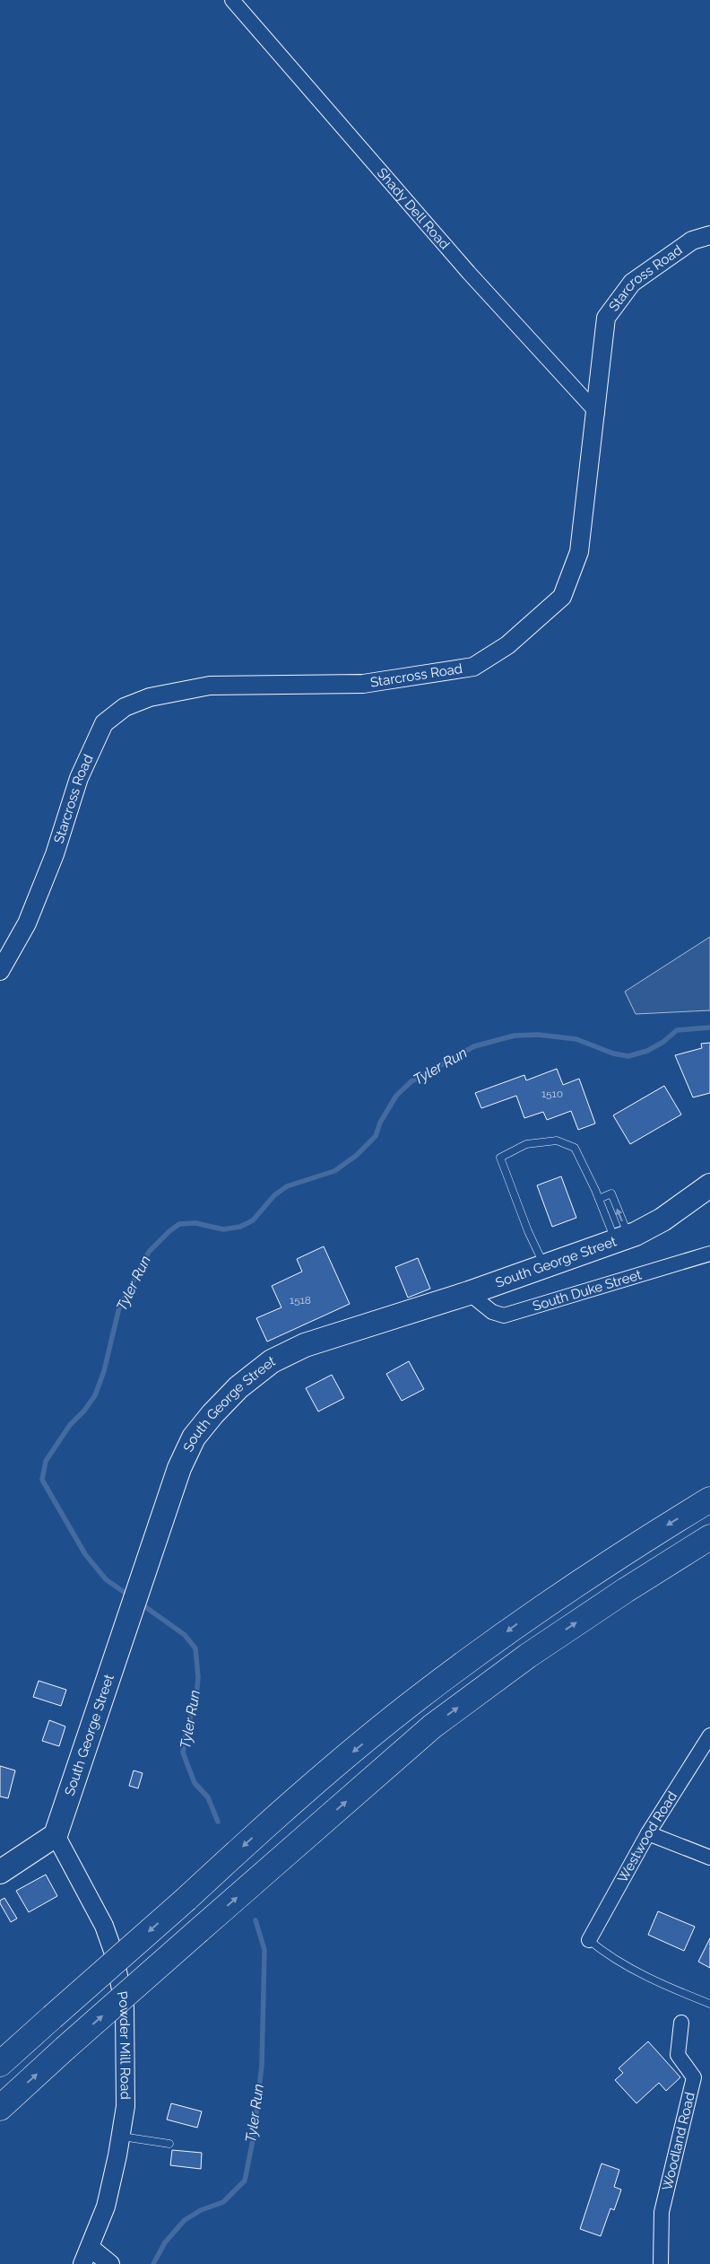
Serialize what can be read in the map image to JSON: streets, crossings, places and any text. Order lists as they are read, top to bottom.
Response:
{
  "streets": {
    "main road": ["South George Street"],
    "street": [
      "Shady Dell Road",
      "Starcross Road",
      "South Duke Street",
      "Westwood Road",
      "Powder Mill Road",
      "Woodland Road"
    ]
  },
  "crossings": [
    ["Shady Dell Road", "Starcross Road"],
    ["South George Street", "South Duke Street"],
    ["South George Street", "Powder Mill Road"]
  ],
  "water": ["Tyler Run"],
  "house_numbers": ["1510", "1518"]
}
